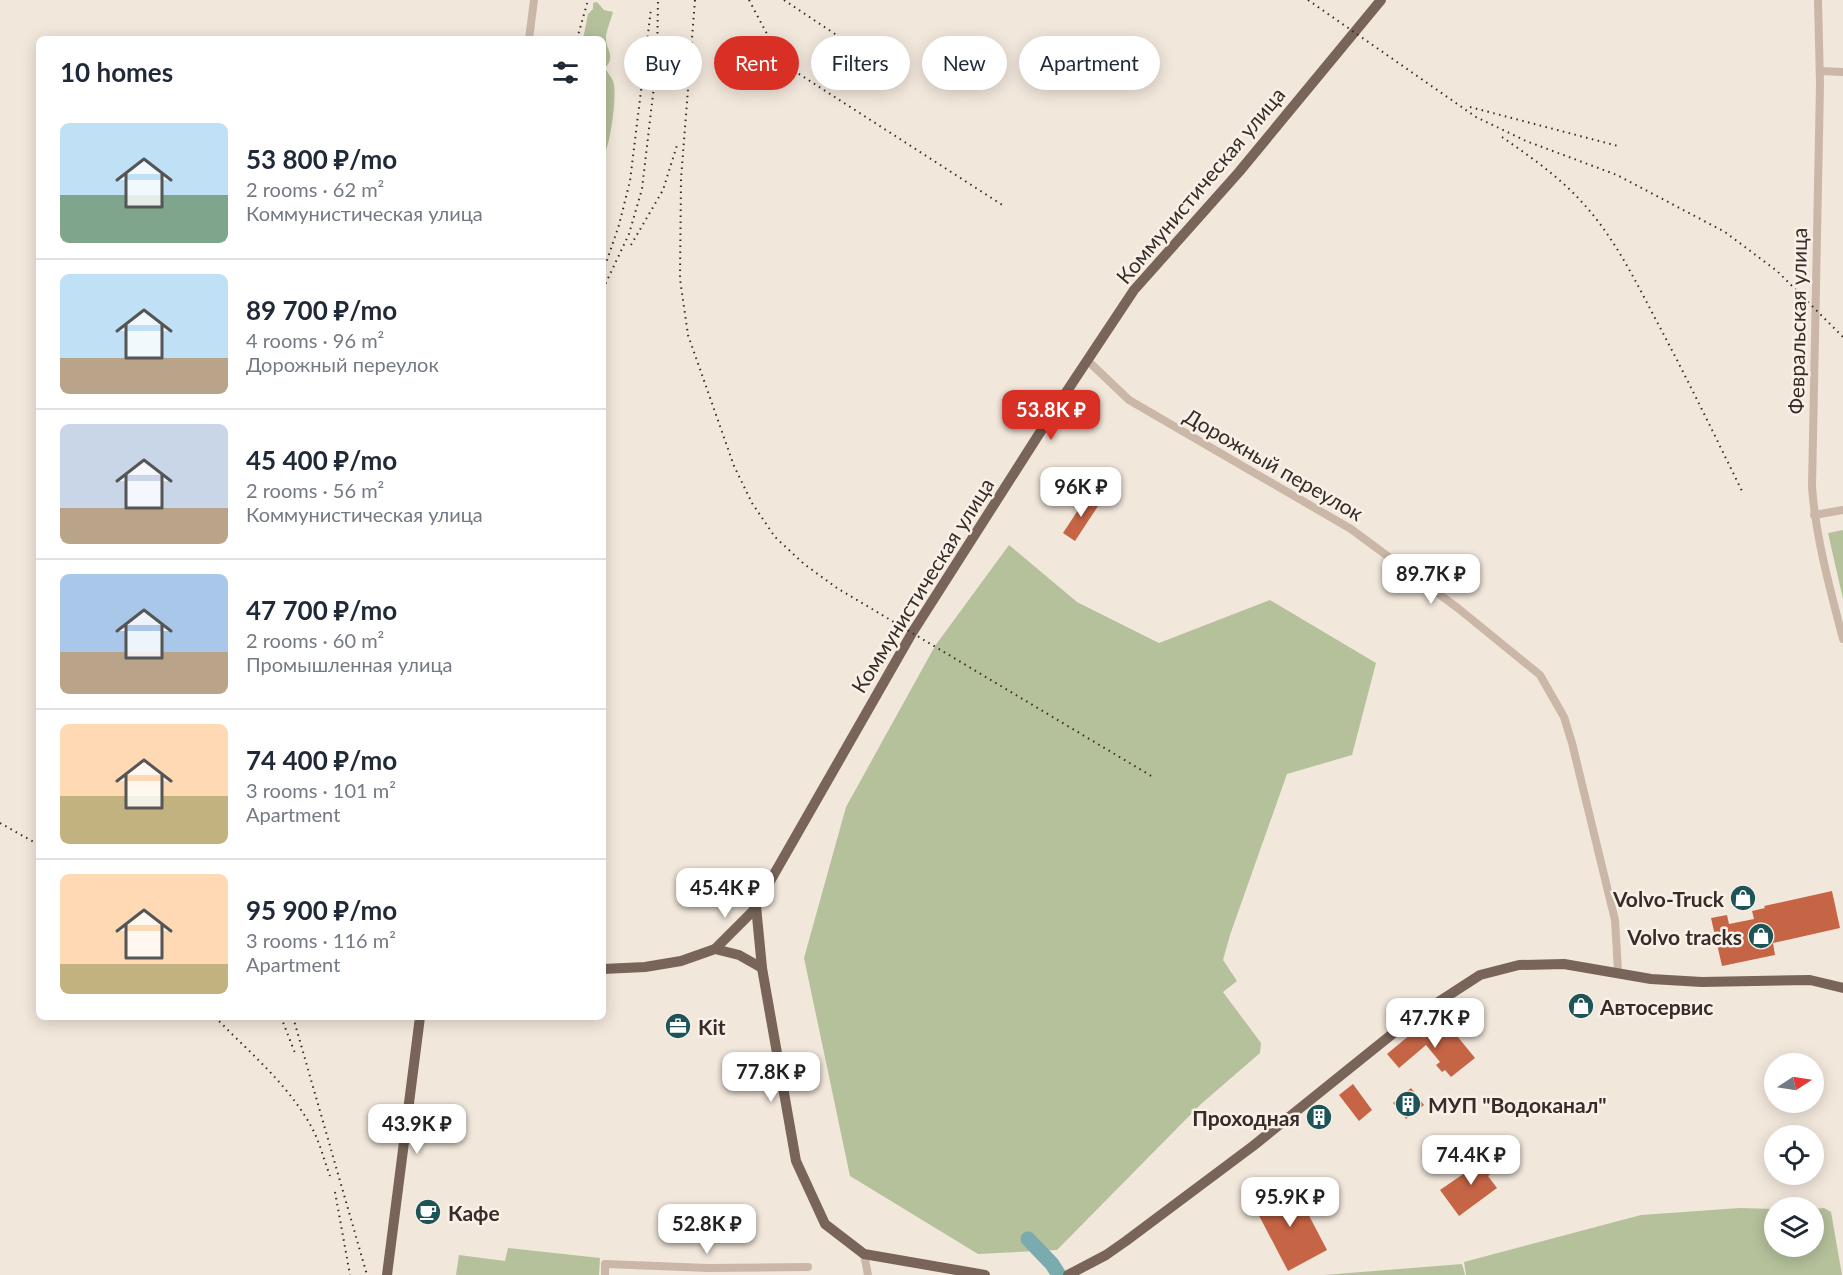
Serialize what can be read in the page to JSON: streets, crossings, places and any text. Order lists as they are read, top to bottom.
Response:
{
  "streets": {
    "main road": ["Коммунистическая улица"],
    "street": ["Февральская улица", "Дорожный переулок"]
  },
  "crossings": [
    ["Коммунистическая улица", "Дорожный переулок"]
  ],
  "places": {
    "shop": ["Volvo-Truck", "Volvo tracks", "Автосервис"],
    "office": ["Kit"],
    "building": ["МУП \"Водоканал\"", "Проходная"],
    "cafe": ["Кафе"]
  },
  "north": "right",
  "page": {
    "chip": [
      "Buy",
      "Rent",
      "Filters",
      "New",
      "Apartment"
    ],
    "heading": "10 homes",
    "list": [
      {
        "name": "53 800 ₽/mo",
        "note": "2 rooms · 62 m² · Коммунистическая улица"
      },
      {
        "name": "89 700 ₽/mo",
        "note": "4 rooms · 96 m² · Дорожный переулок"
      },
      {
        "name": "45 400 ₽/mo",
        "note": "2 rooms · 56 m² · Коммунистическая улица"
      },
      {
        "name": "47 700 ₽/mo",
        "note": "2 rooms · 60 m² · Промышленная улица"
      },
      {
        "name": "74 400 ₽/mo",
        "note": "3 rooms · 101 m² · Apartment"
      },
      {
        "name": "95 900 ₽/mo",
        "note": "3 rooms · 116 m² · Apartment"
      }
    ],
    "price": [
      "53.8K ₽",
      "96K ₽",
      "89.7K ₽",
      "45.4K ₽",
      "47.7K ₽",
      "77.8K ₽",
      "43.9K ₽",
      "74.4K ₽",
      "95.9K ₽",
      "52.8K ₽"
    ]
  }
}
